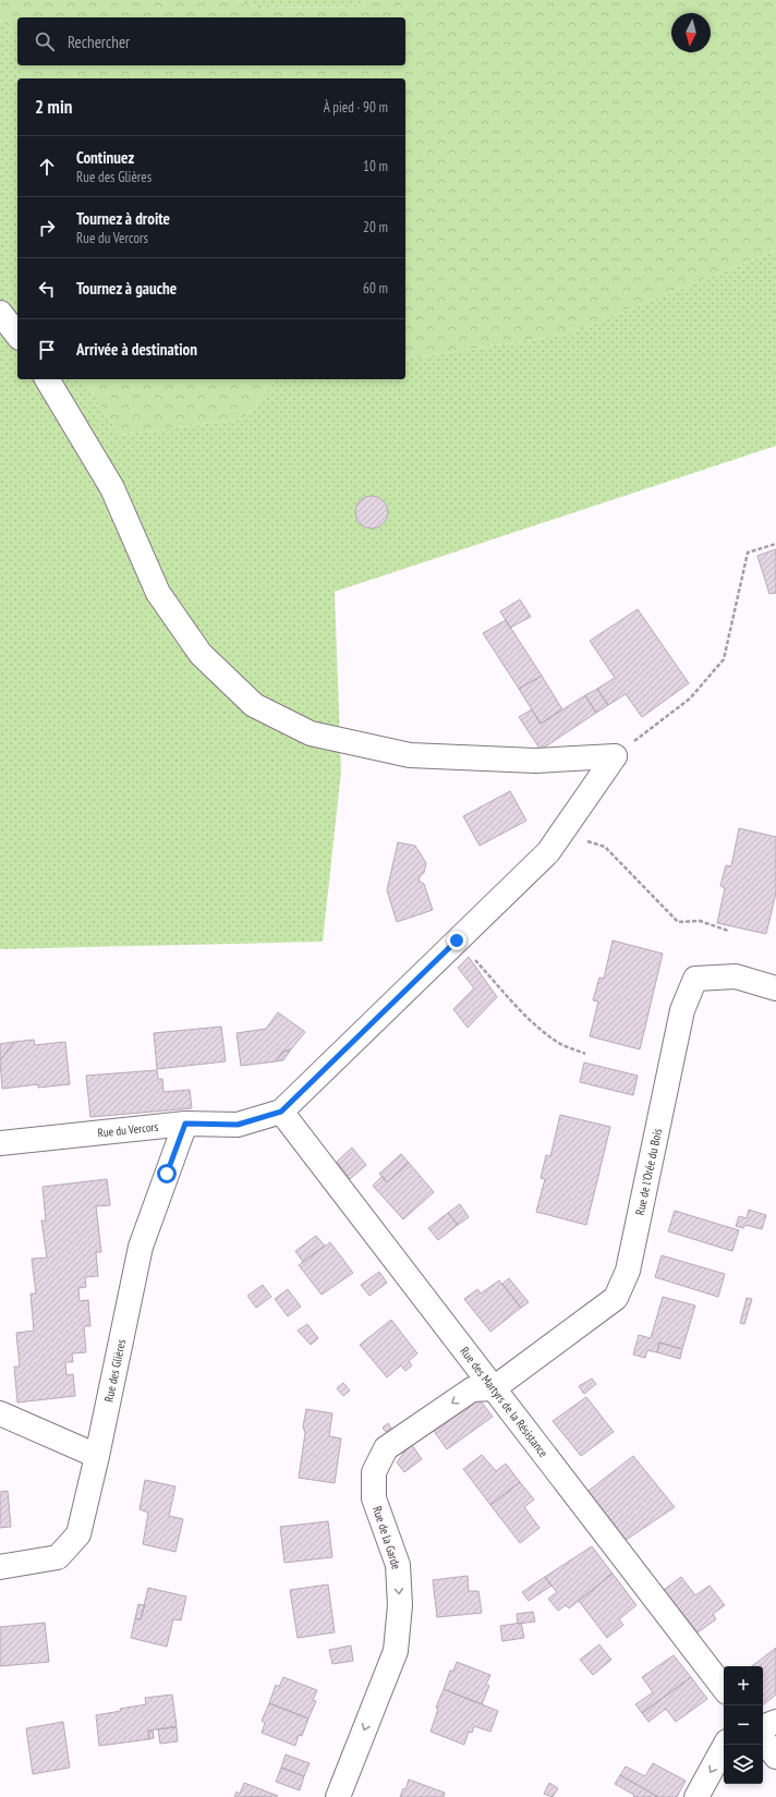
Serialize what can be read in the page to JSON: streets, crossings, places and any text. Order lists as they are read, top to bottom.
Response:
{
  "streets": {
    "street": [
      "Rue du Vercors",
      "Rue de l'Orée du Bois",
      "Rue des Glières",
      "Rue des Martyrs de la Résistance",
      "Rue de la Garde"
    ]
  },
  "crossings": [
    ["Rue du Vercors", "Rue des Glières"],
    ["Rue du Vercors", "Rue des Martyrs de la Résistance"],
    ["Rue de l'Orée du Bois", "Rue des Martyrs de la Résistance"],
    ["Rue de l'Orée du Bois", "Rue de la Garde"],
    ["Rue des Martyrs de la Résistance", "Rue de la Garde"]
  ],
  "one_way": ["Rue de la Garde"],
  "north": "bottom",
  "page": {
    "search": "Rechercher",
    "heading": ["2 min", "À pied · 90 m"],
    "list": [
      ["Continuez", "Rue des Glières", "10 m"],
      ["Tournez à droite", "Rue du Vercors", "20 m"],
      ["Tournez à gauche", "60 m"],
      "Arrivée à destination"
    ],
    "map_buttons": ["+", "−"]
  }
}
